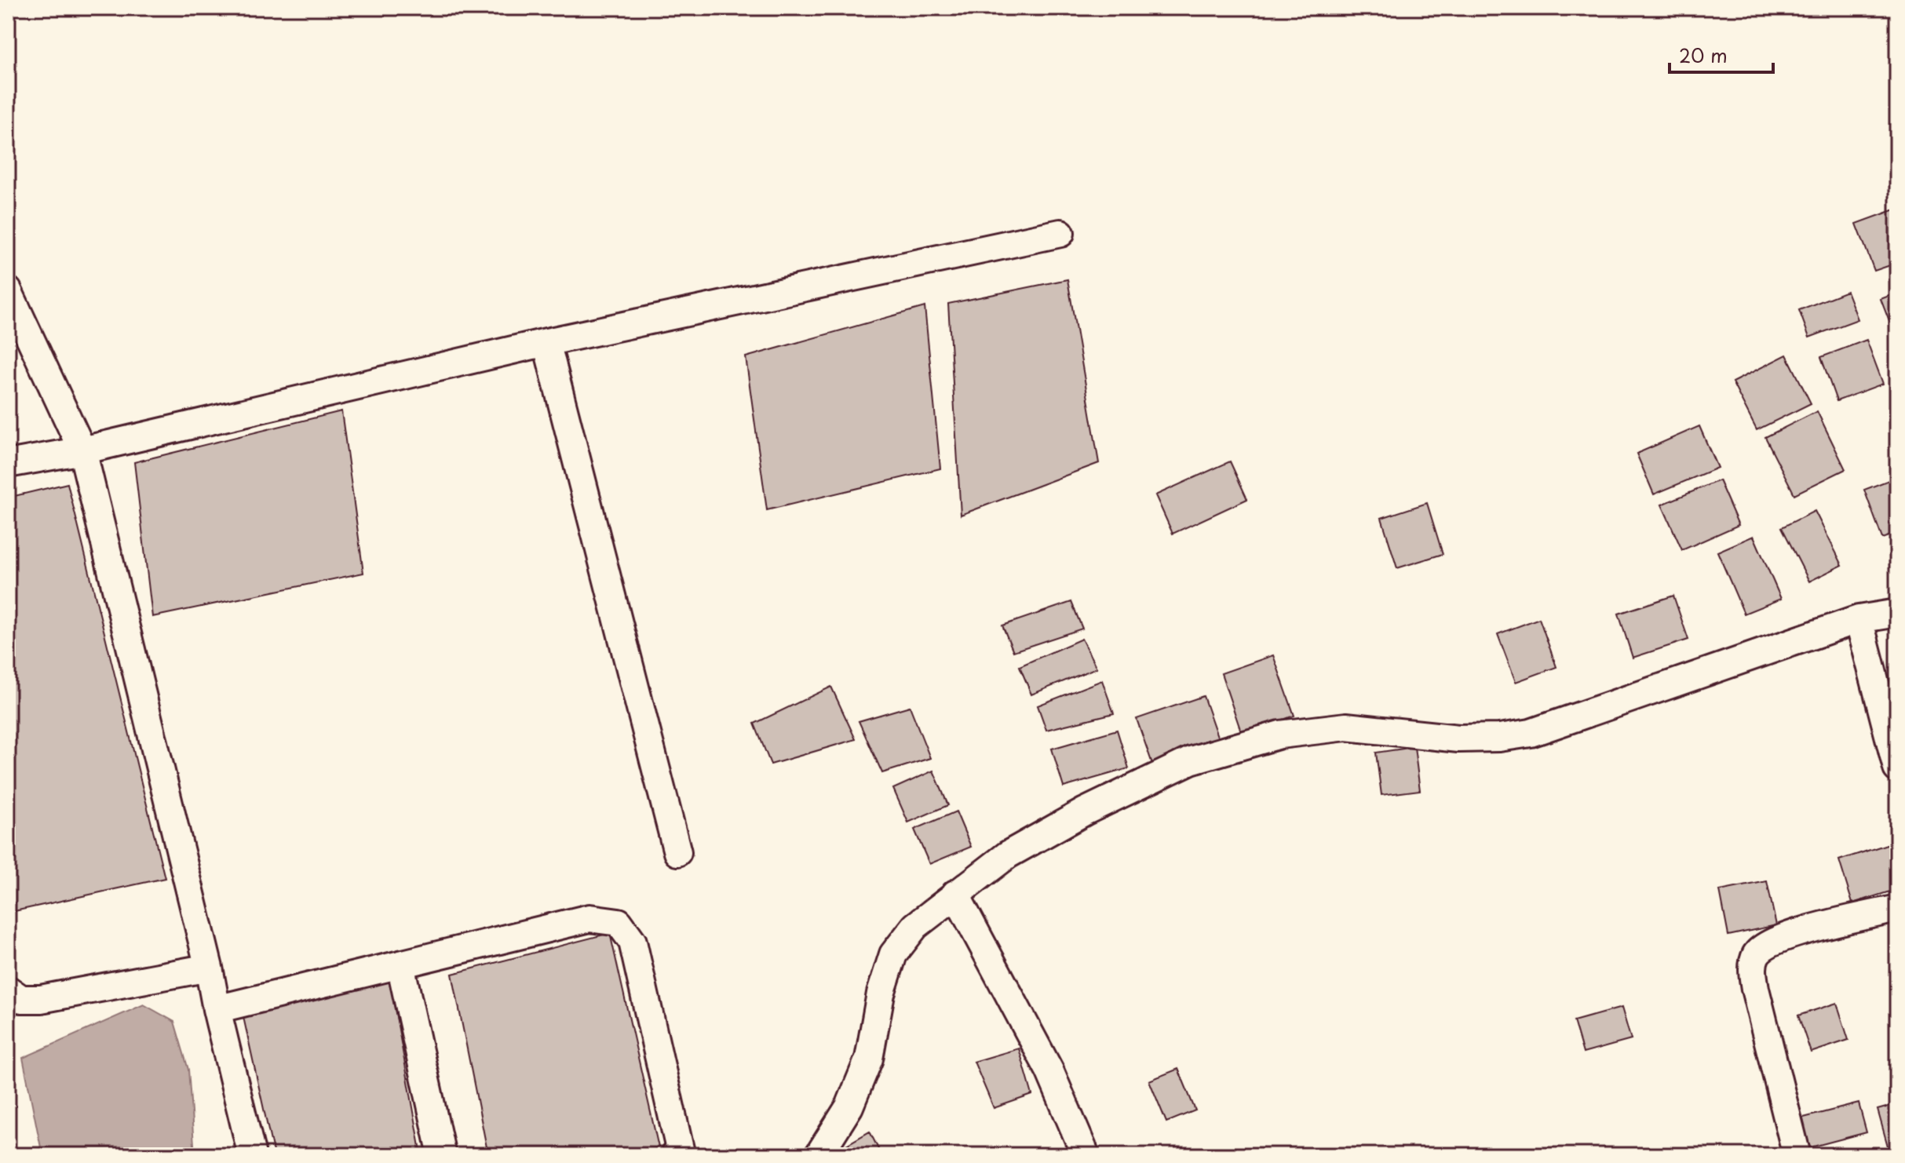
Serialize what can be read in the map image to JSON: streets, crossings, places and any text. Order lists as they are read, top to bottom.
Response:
{
  "scale_bar": "20 m"
}
